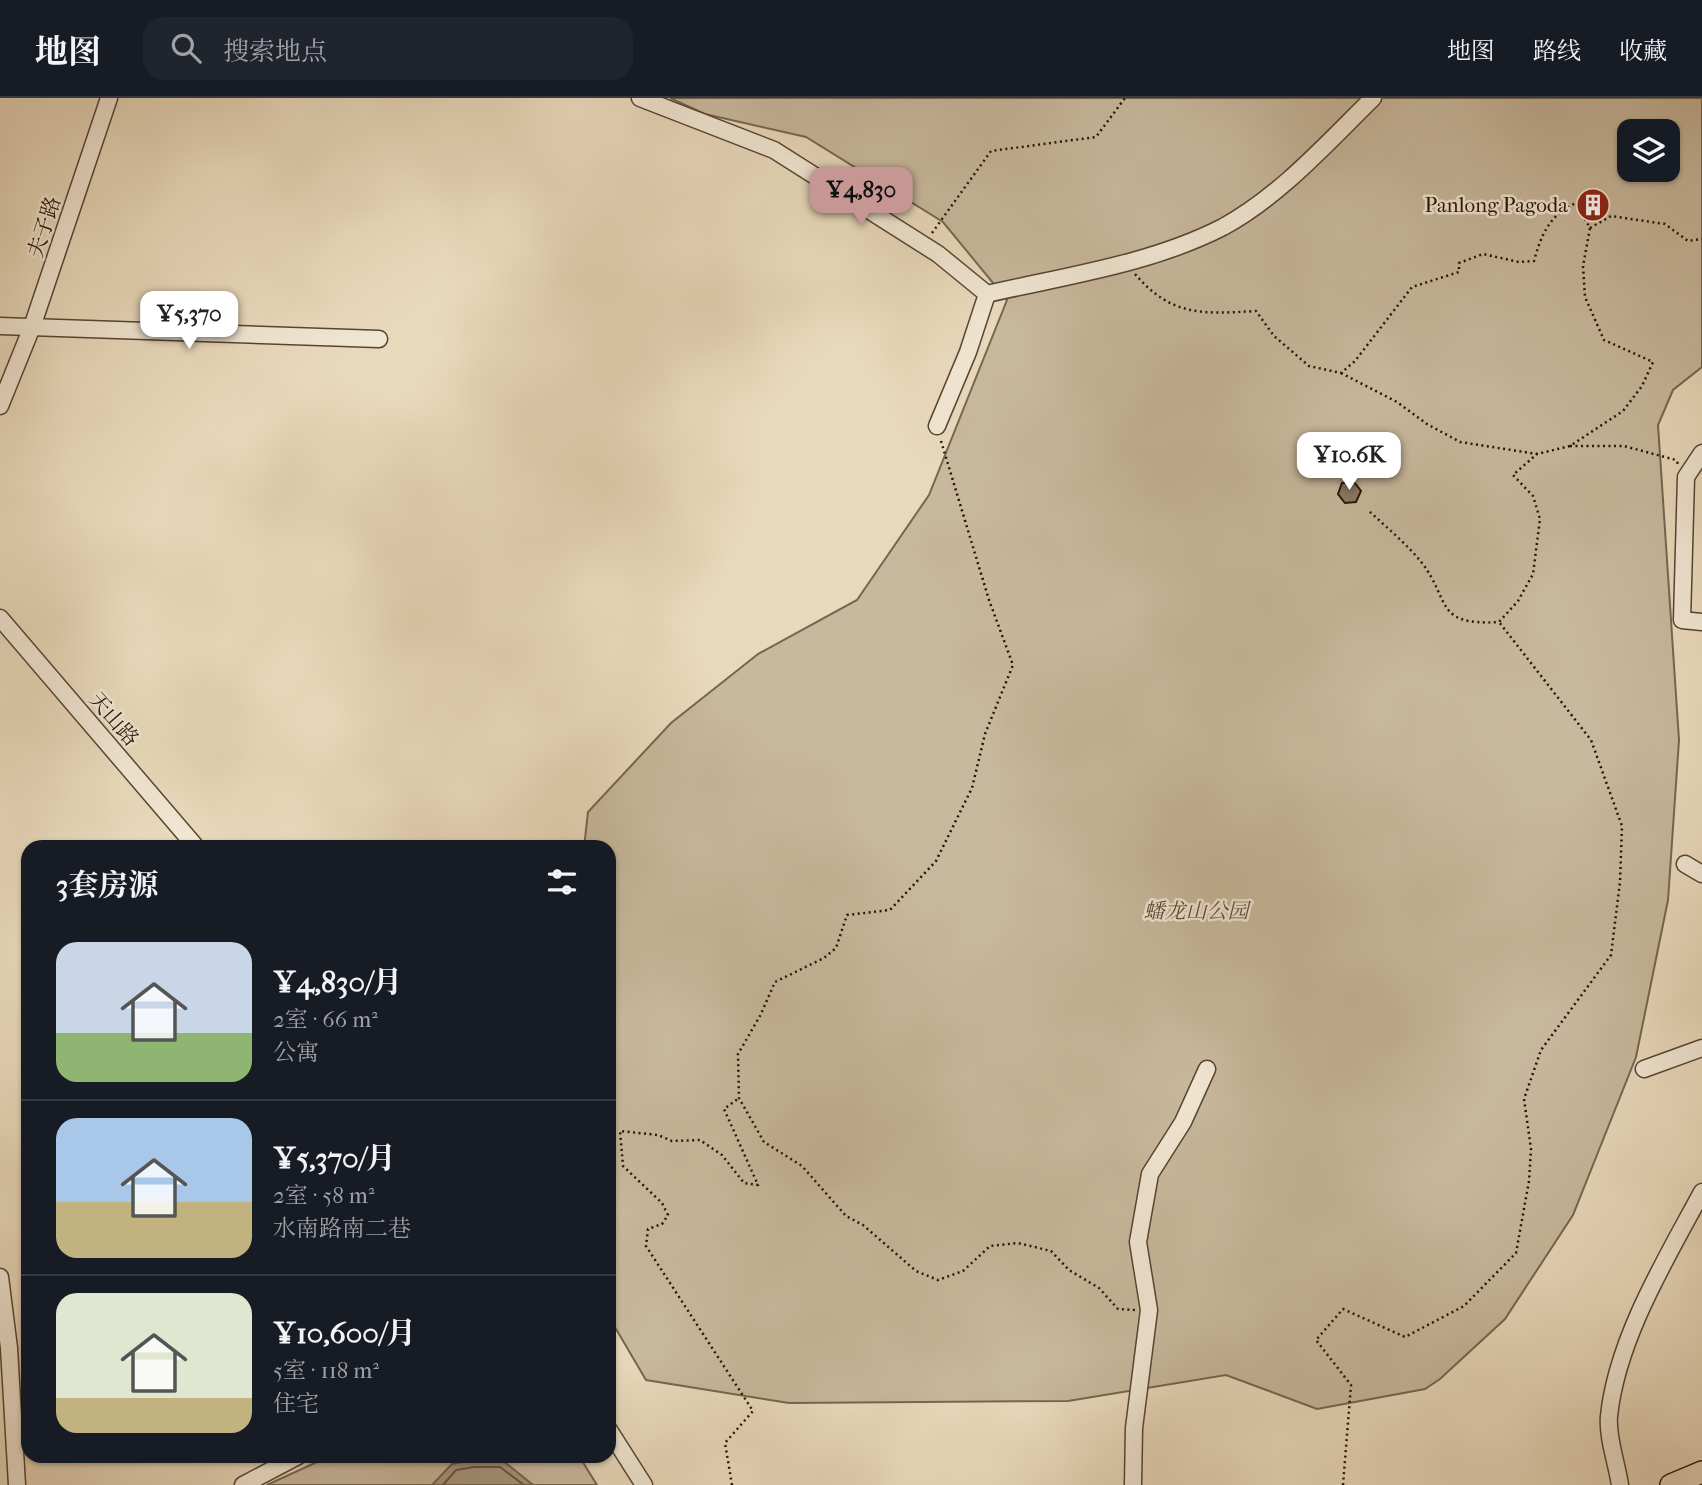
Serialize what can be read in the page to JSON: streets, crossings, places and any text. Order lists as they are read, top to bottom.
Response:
{
  "streets": {
    "street": ["夫子路", "天山路"]
  },
  "parks": ["蟠龙山公园"],
  "places": {
    "building": ["Panlong Pagoda"]
  },
  "page": {
    "header": "地图",
    "search": "搜索地点",
    "nav": ["地图", "路线", "收藏"],
    "price": ["¥4,830", "¥5,370", "¥10.6K"],
    "heading": "3套房源",
    "list": [
      {
        "name": "¥4,830/月",
        "note": "2室 · 66 m² · 公寓"
      },
      {
        "name": "¥5,370/月",
        "note": "2室 · 58 m² · 水南路南二巷"
      },
      {
        "name": "¥10,600/月",
        "note": "5室 · 118 m² · 住宅"
      }
    ]
  }
}
